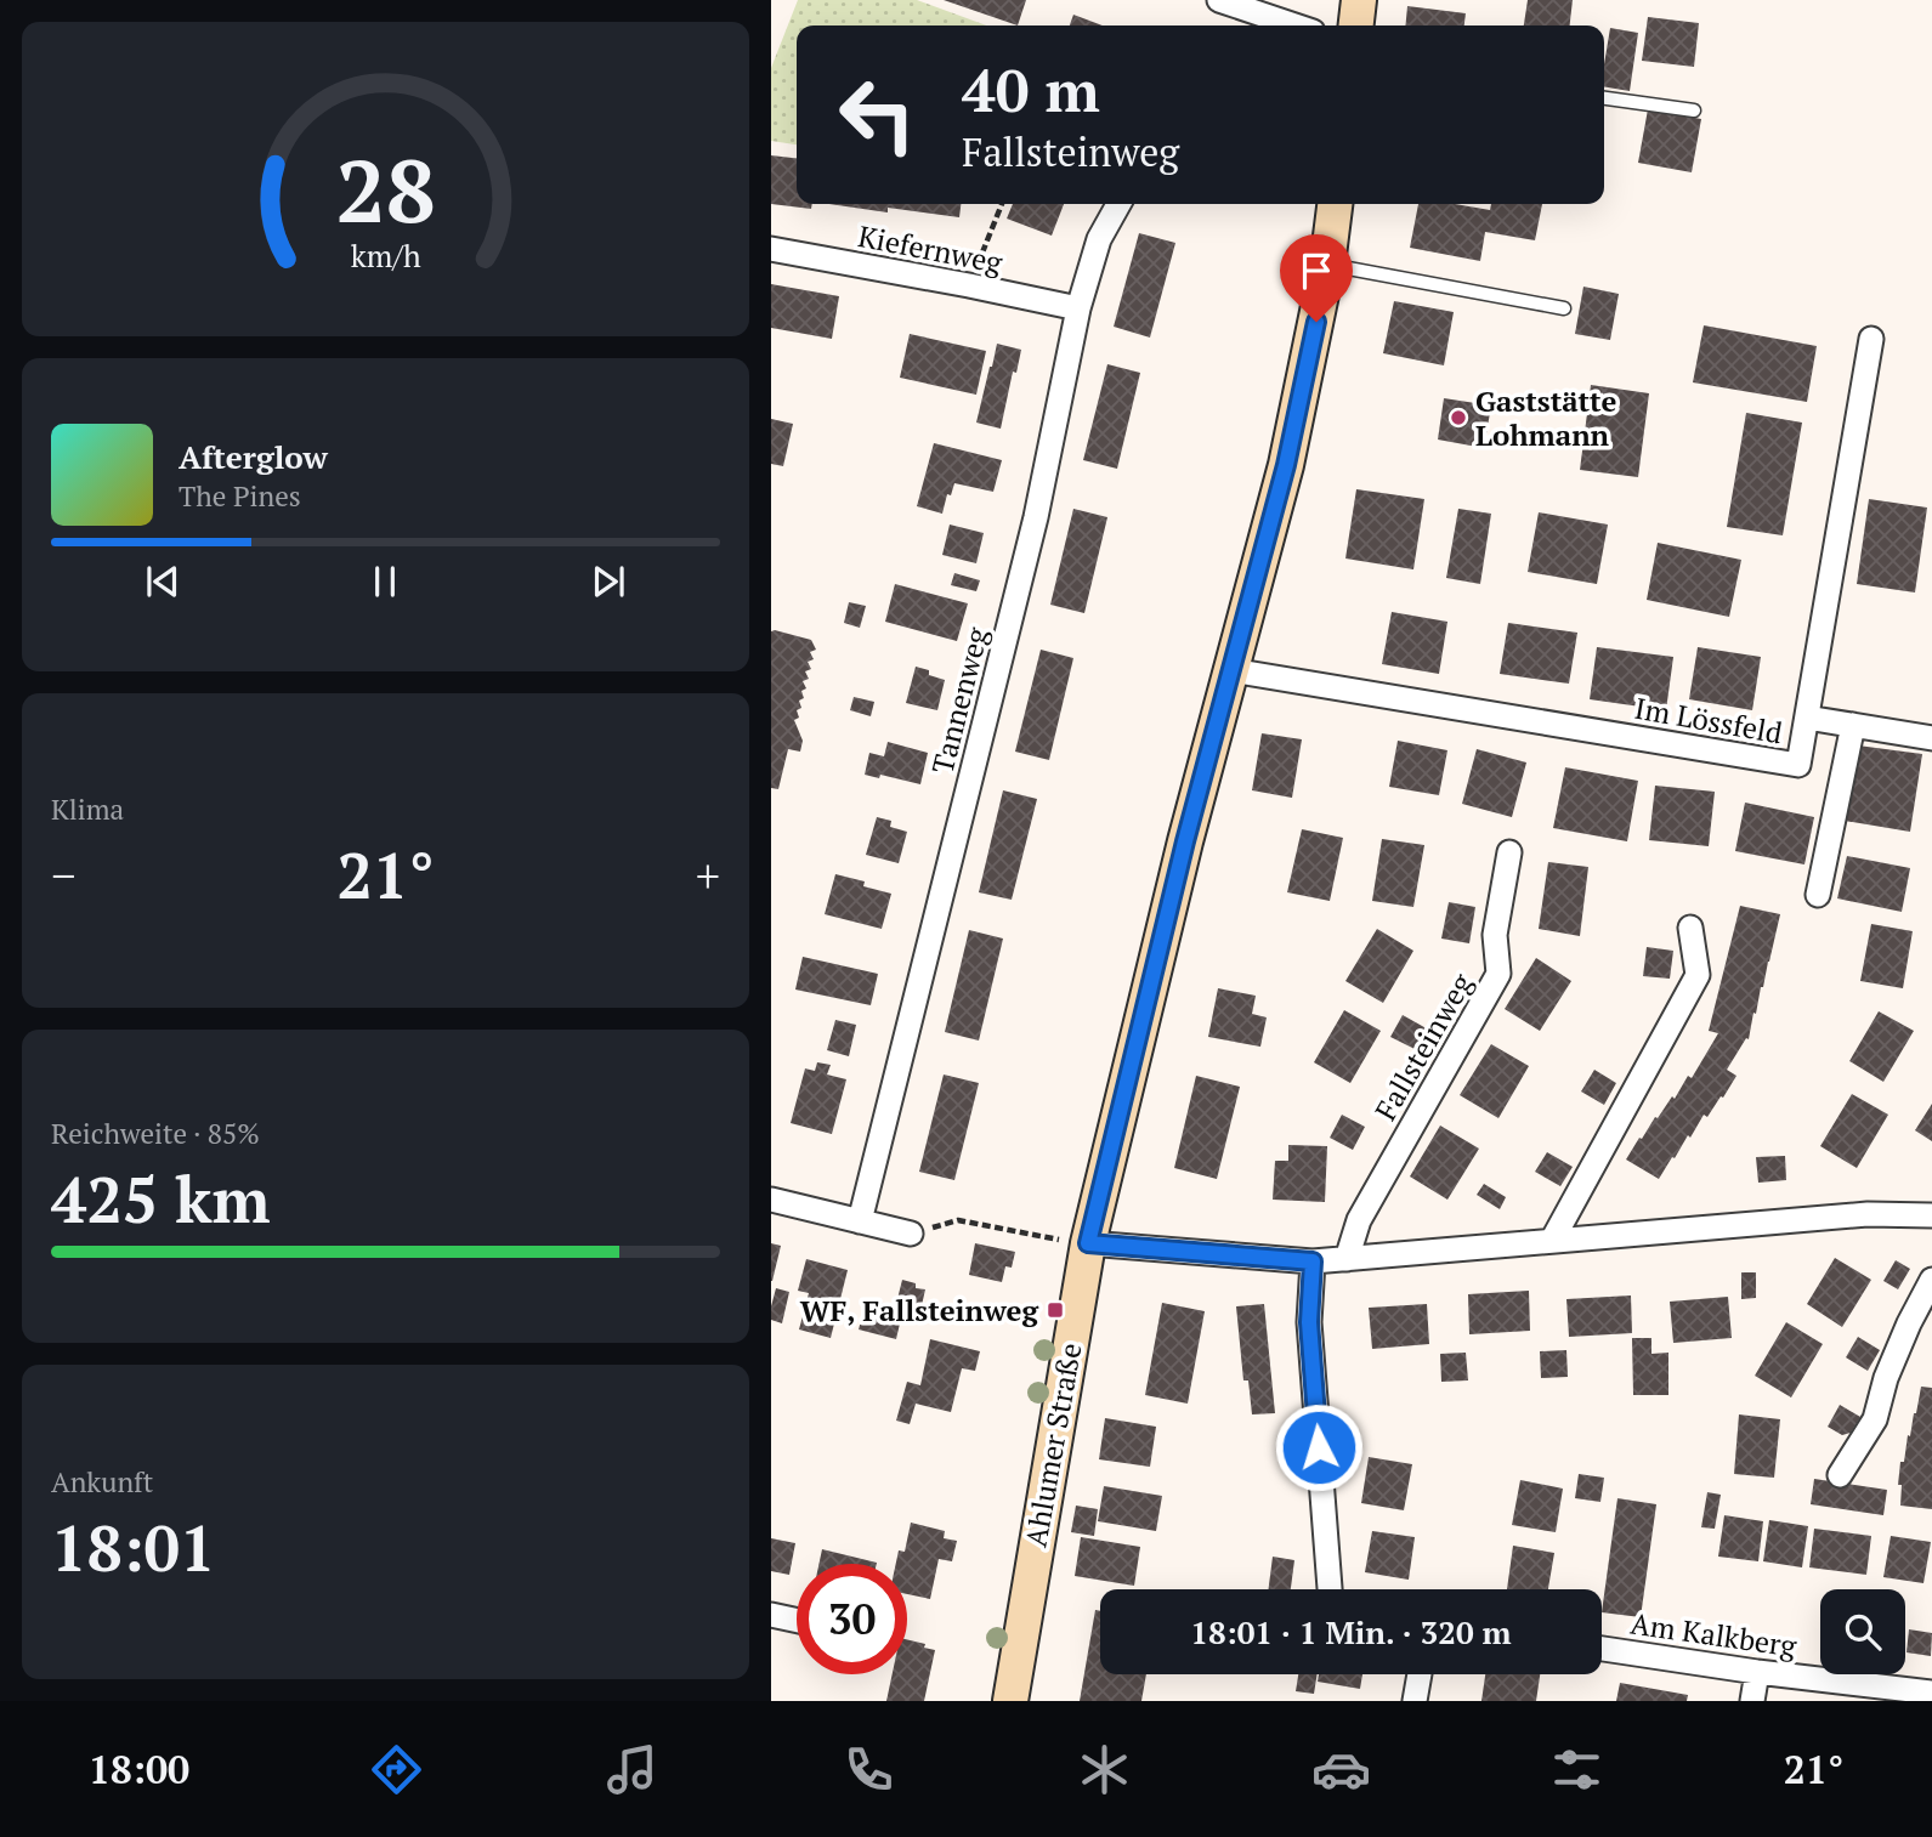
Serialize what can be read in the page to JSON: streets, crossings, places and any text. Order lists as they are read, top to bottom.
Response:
{
  "streets": {
    "main road": ["Ahlumer Straße"],
    "street": [
      "Kiefernweg",
      "Tannenweg",
      "Im Lössfeld",
      "Fallsteinweg",
      "Am Kalkberg"
    ]
  },
  "crossings": [
    ["Kiefernweg", "Tannenweg"],
    ["Im Lössfeld", "Ahlumer Straße"]
  ],
  "places": {
    "other": ["Gaststätte Lohmann"],
    "transit": ["WF, Fallsteinweg"]
  },
  "page": {
    "turn": ["40 m", "Fallsteinweg"],
    "song": ["Afterglow", "The Pines"],
    "tile": [
      "Klima",
      ["Reichweite · 85%", "425 km"],
      ["Ankunft", "18:01"]
    ],
    "heat": ["−", "21°", "+"],
    "limit": "30",
    "trip": "18:01 · 1 Min. · 320 m",
    "tabs": ["18:00", "21°"],
    "gauge": ["28", "km/h"]
  }
}
